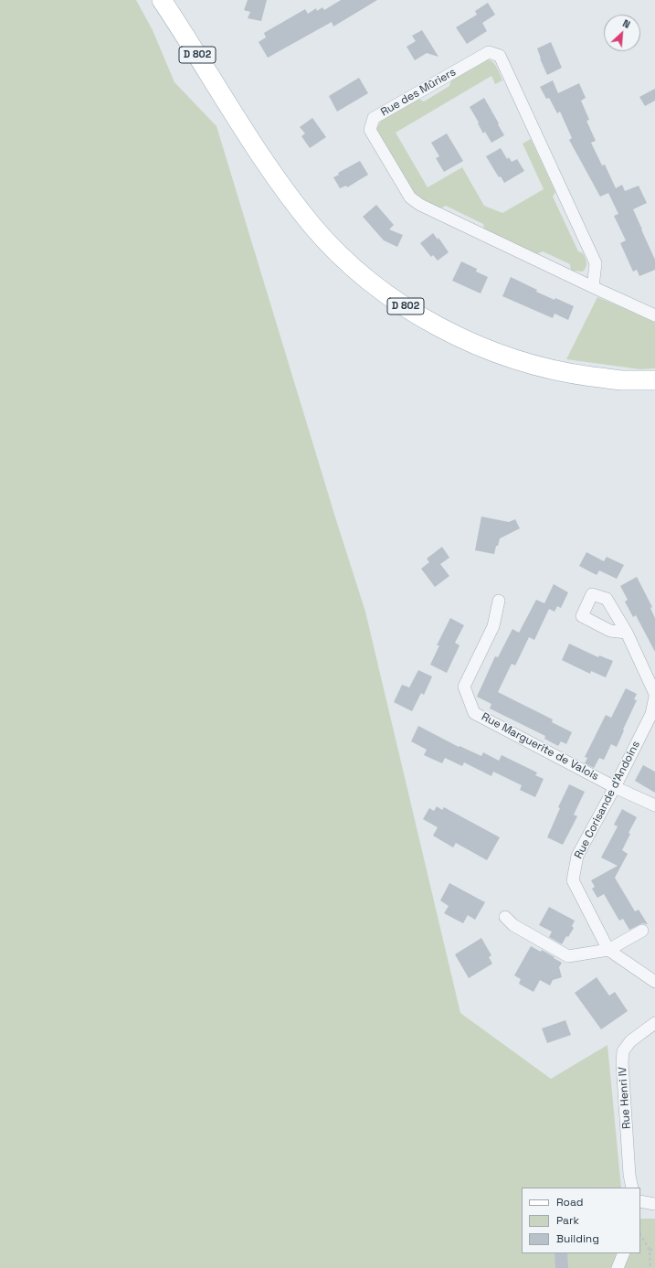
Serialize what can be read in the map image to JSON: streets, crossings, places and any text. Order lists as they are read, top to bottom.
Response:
{
  "streets": {
    "main road": ["D 802"],
    "street": [
      "Rue des Mûriers",
      "Rue Marguerite de Valois",
      "Rue Corisande d'Andoins",
      "Rue Henri IV"
    ]
  },
  "crossings": [
    ["Rue Marguerite de Valois", "Rue Corisande d'Andoins"]
  ],
  "legend": ["Road", "Park", "Building"],
  "north": "top right"
}
